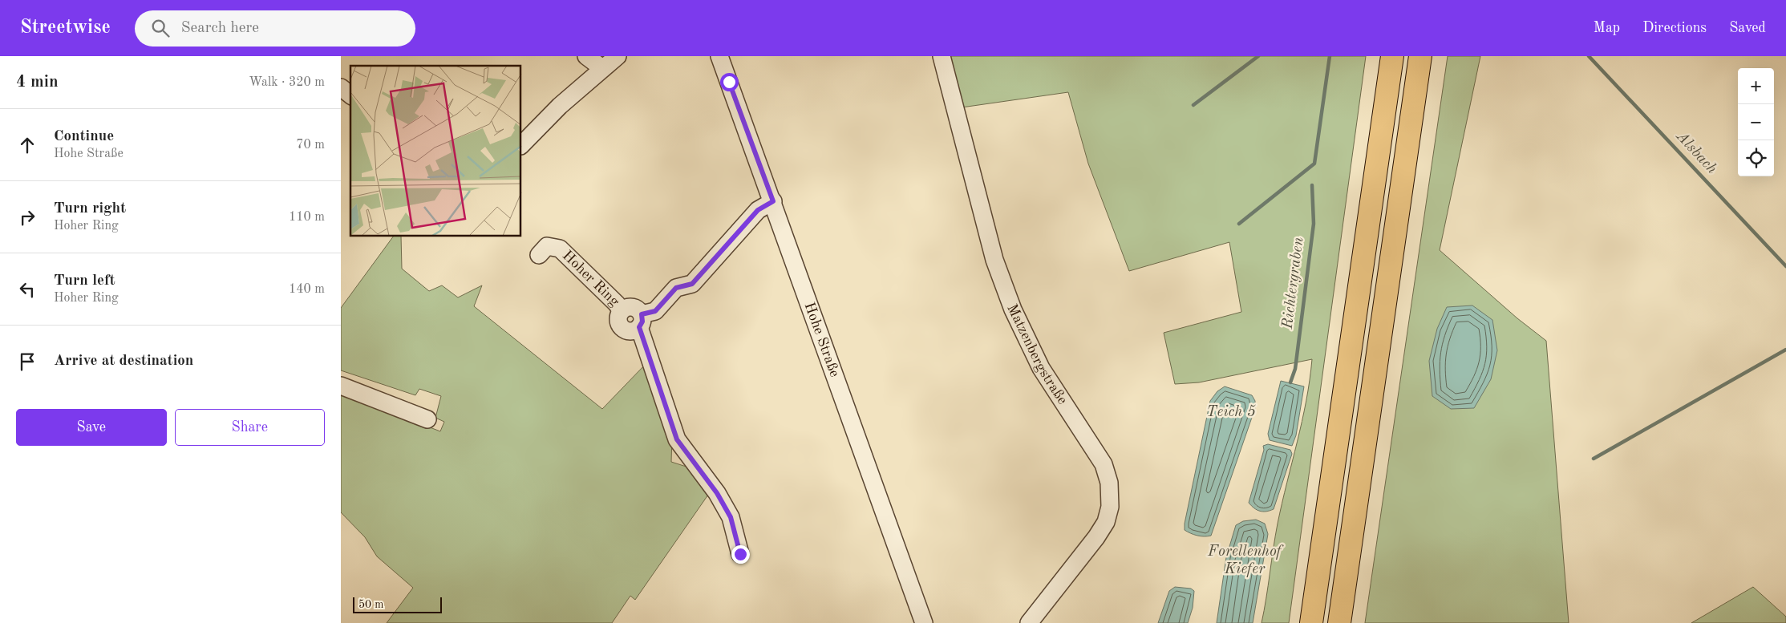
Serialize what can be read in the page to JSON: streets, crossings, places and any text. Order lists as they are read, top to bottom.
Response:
{
  "streets": {
    "street": ["Hoher Ring", "Hohe Straße", "Matzenbergstraße"]
  },
  "crossings": [
    ["Hoher Ring", "Hohe Straße"]
  ],
  "water": [
    "Alsbach",
    "Richtergraben",
    "Teich 5",
    "Forellenhof Kiefer"
  ],
  "scale_bar": "50 m",
  "page": {
    "header": "Streetwise",
    "search": "Search here",
    "nav": ["Map", "Directions", "Saved"],
    "heading": ["4 min", "Walk · 320 m"],
    "map_buttons": ["+", "−"],
    "list": [
      ["Continue", "Hohe Straße", "70 m"],
      ["Turn right", "Hoher Ring", "110 m"],
      ["Turn left", "Hoher Ring", "140 m"],
      "Arrive at destination"
    ],
    "buttons": ["Save", "Share"],
    "scale": "50 m"
  }
}
